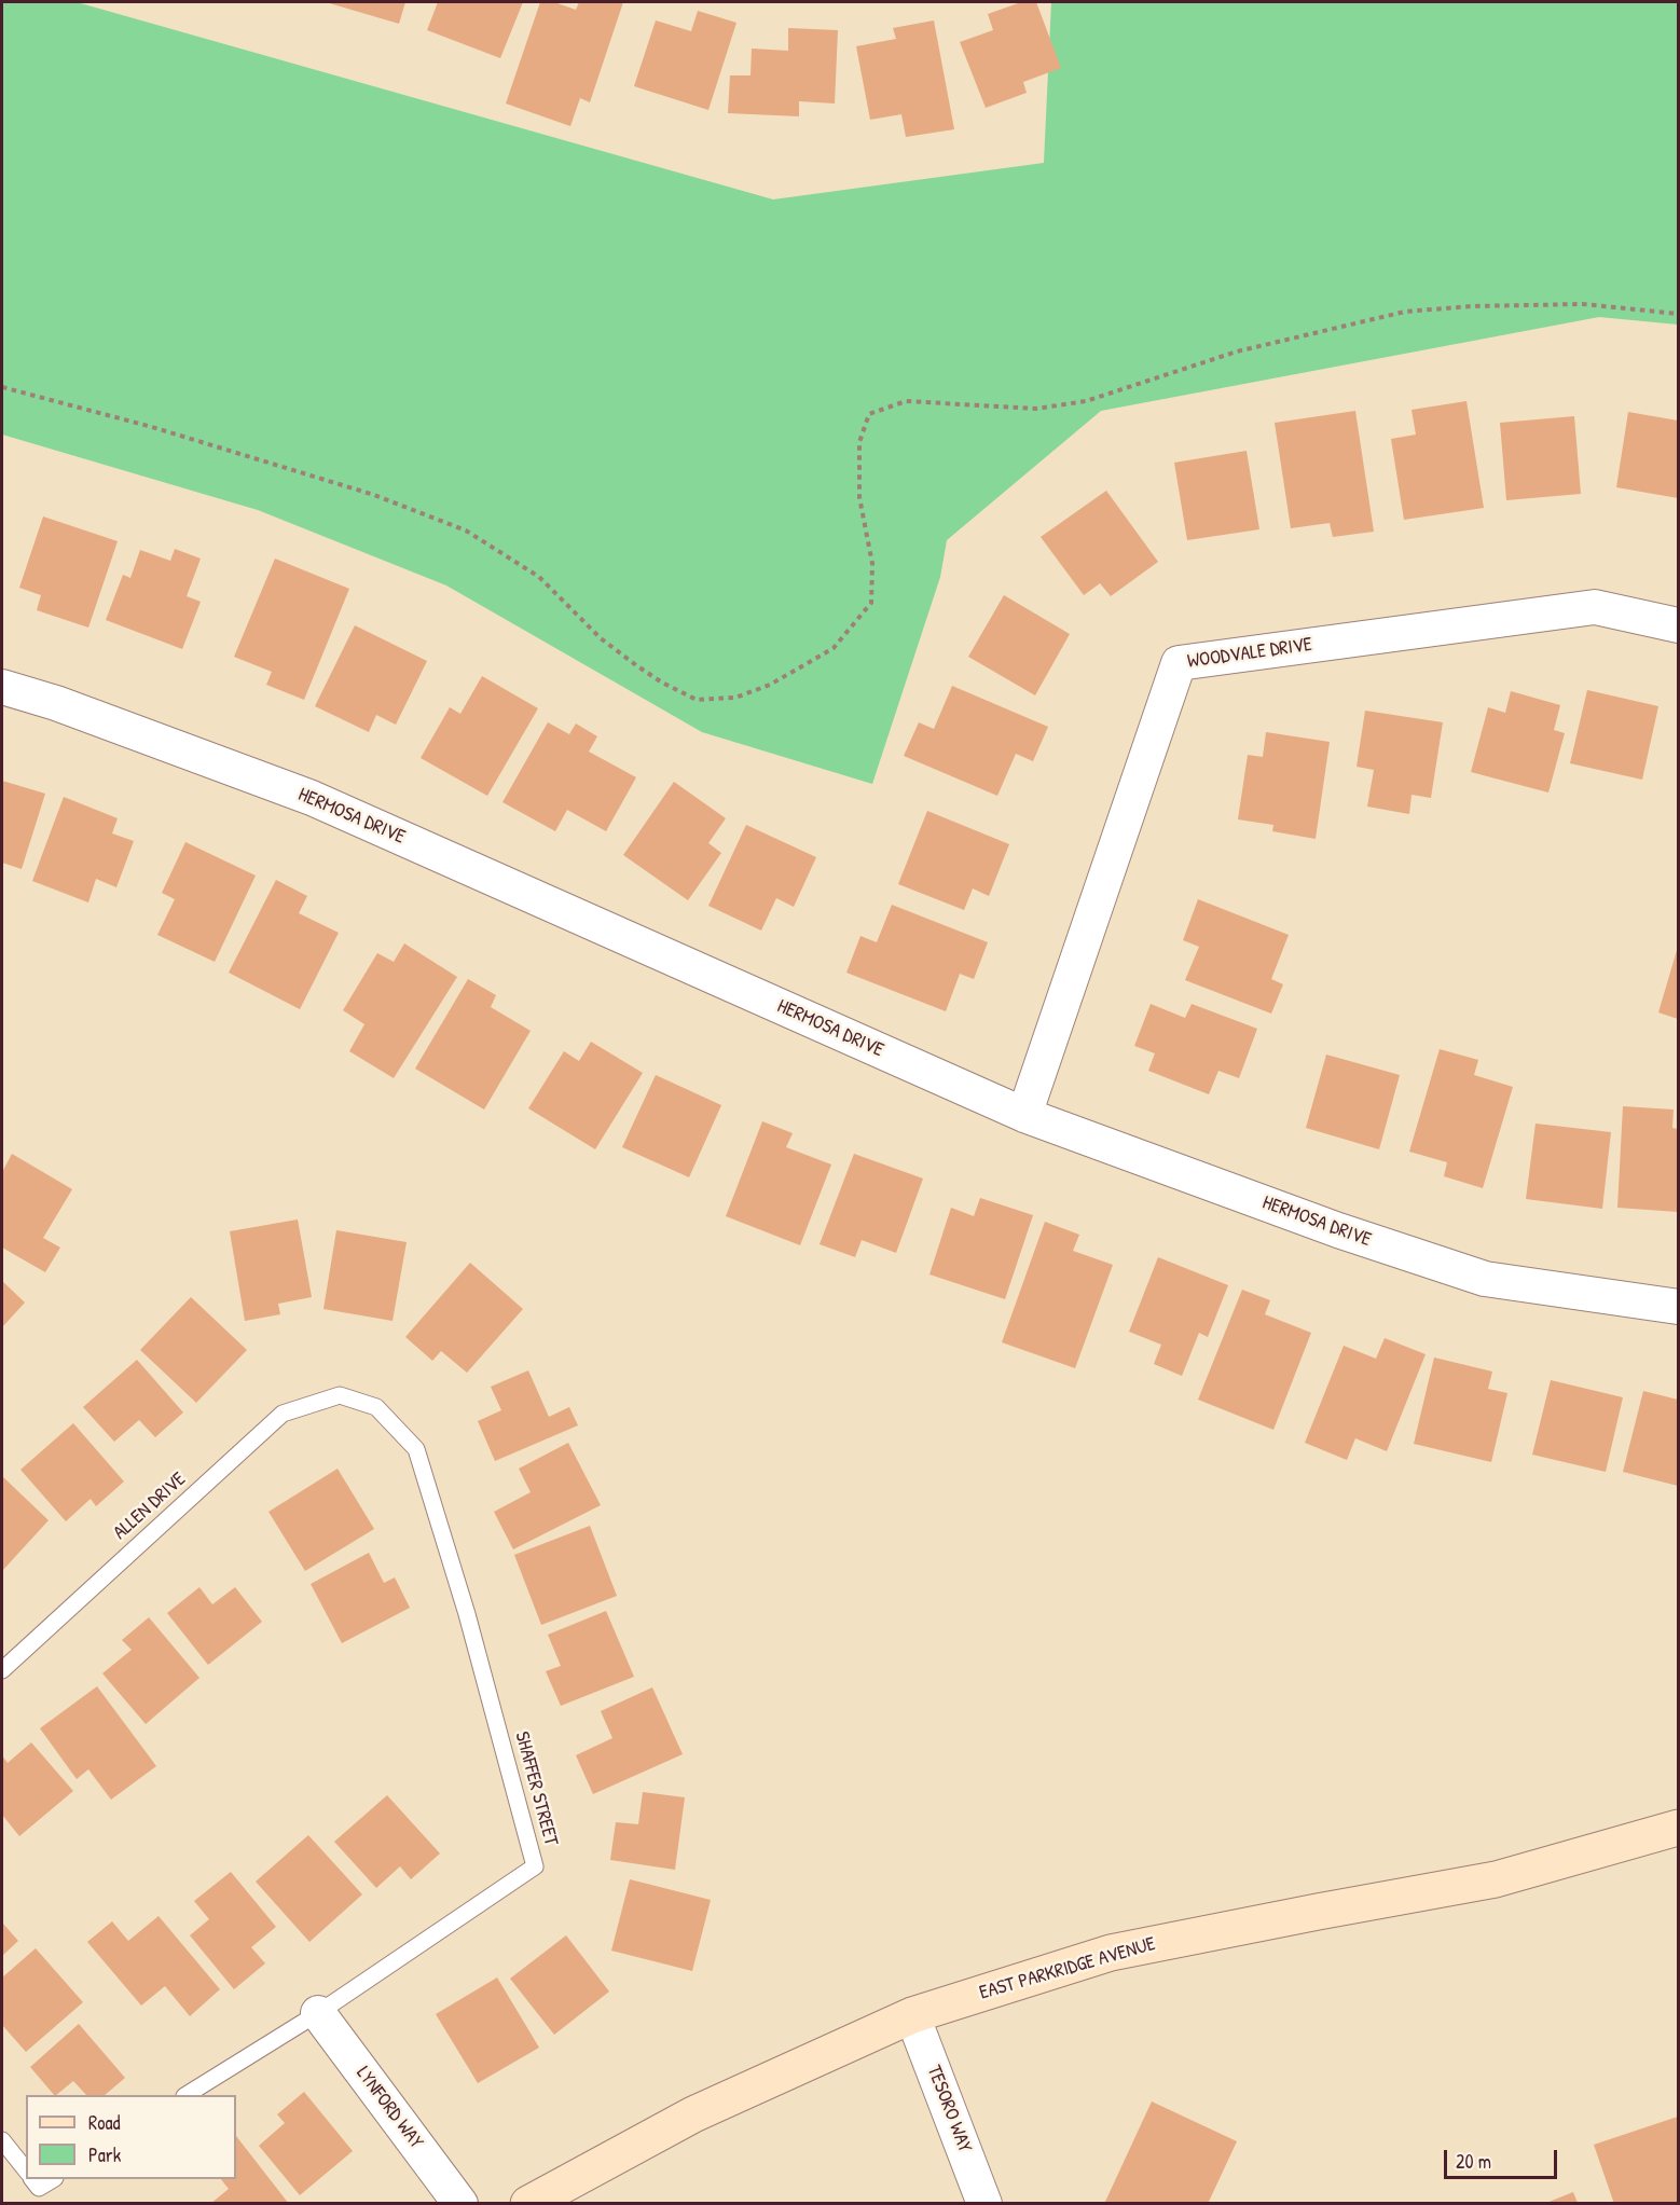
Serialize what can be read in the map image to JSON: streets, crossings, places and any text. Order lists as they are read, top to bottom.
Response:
{
  "streets": {
    "main road": ["EAST PARKRIDGE AVENUE"],
    "street": [
      "WOODVALE DRIVE",
      "HERMOSA DRIVE",
      "LYNFORD WAY",
      "TESORO WAY"
    ],
    "lane": ["ALLEN DRIVE", "SHAFFER STREET"]
  },
  "crossings": [
    ["WOODVALE DRIVE", "HERMOSA DRIVE"],
    ["ALLEN DRIVE", "SHAFFER STREET"],
    ["SHAFFER STREET", "LYNFORD WAY"],
    ["EAST PARKRIDGE AVENUE", "TESORO WAY"]
  ],
  "legend": ["Road", "Park"],
  "scale_bar": "20 m"
}
